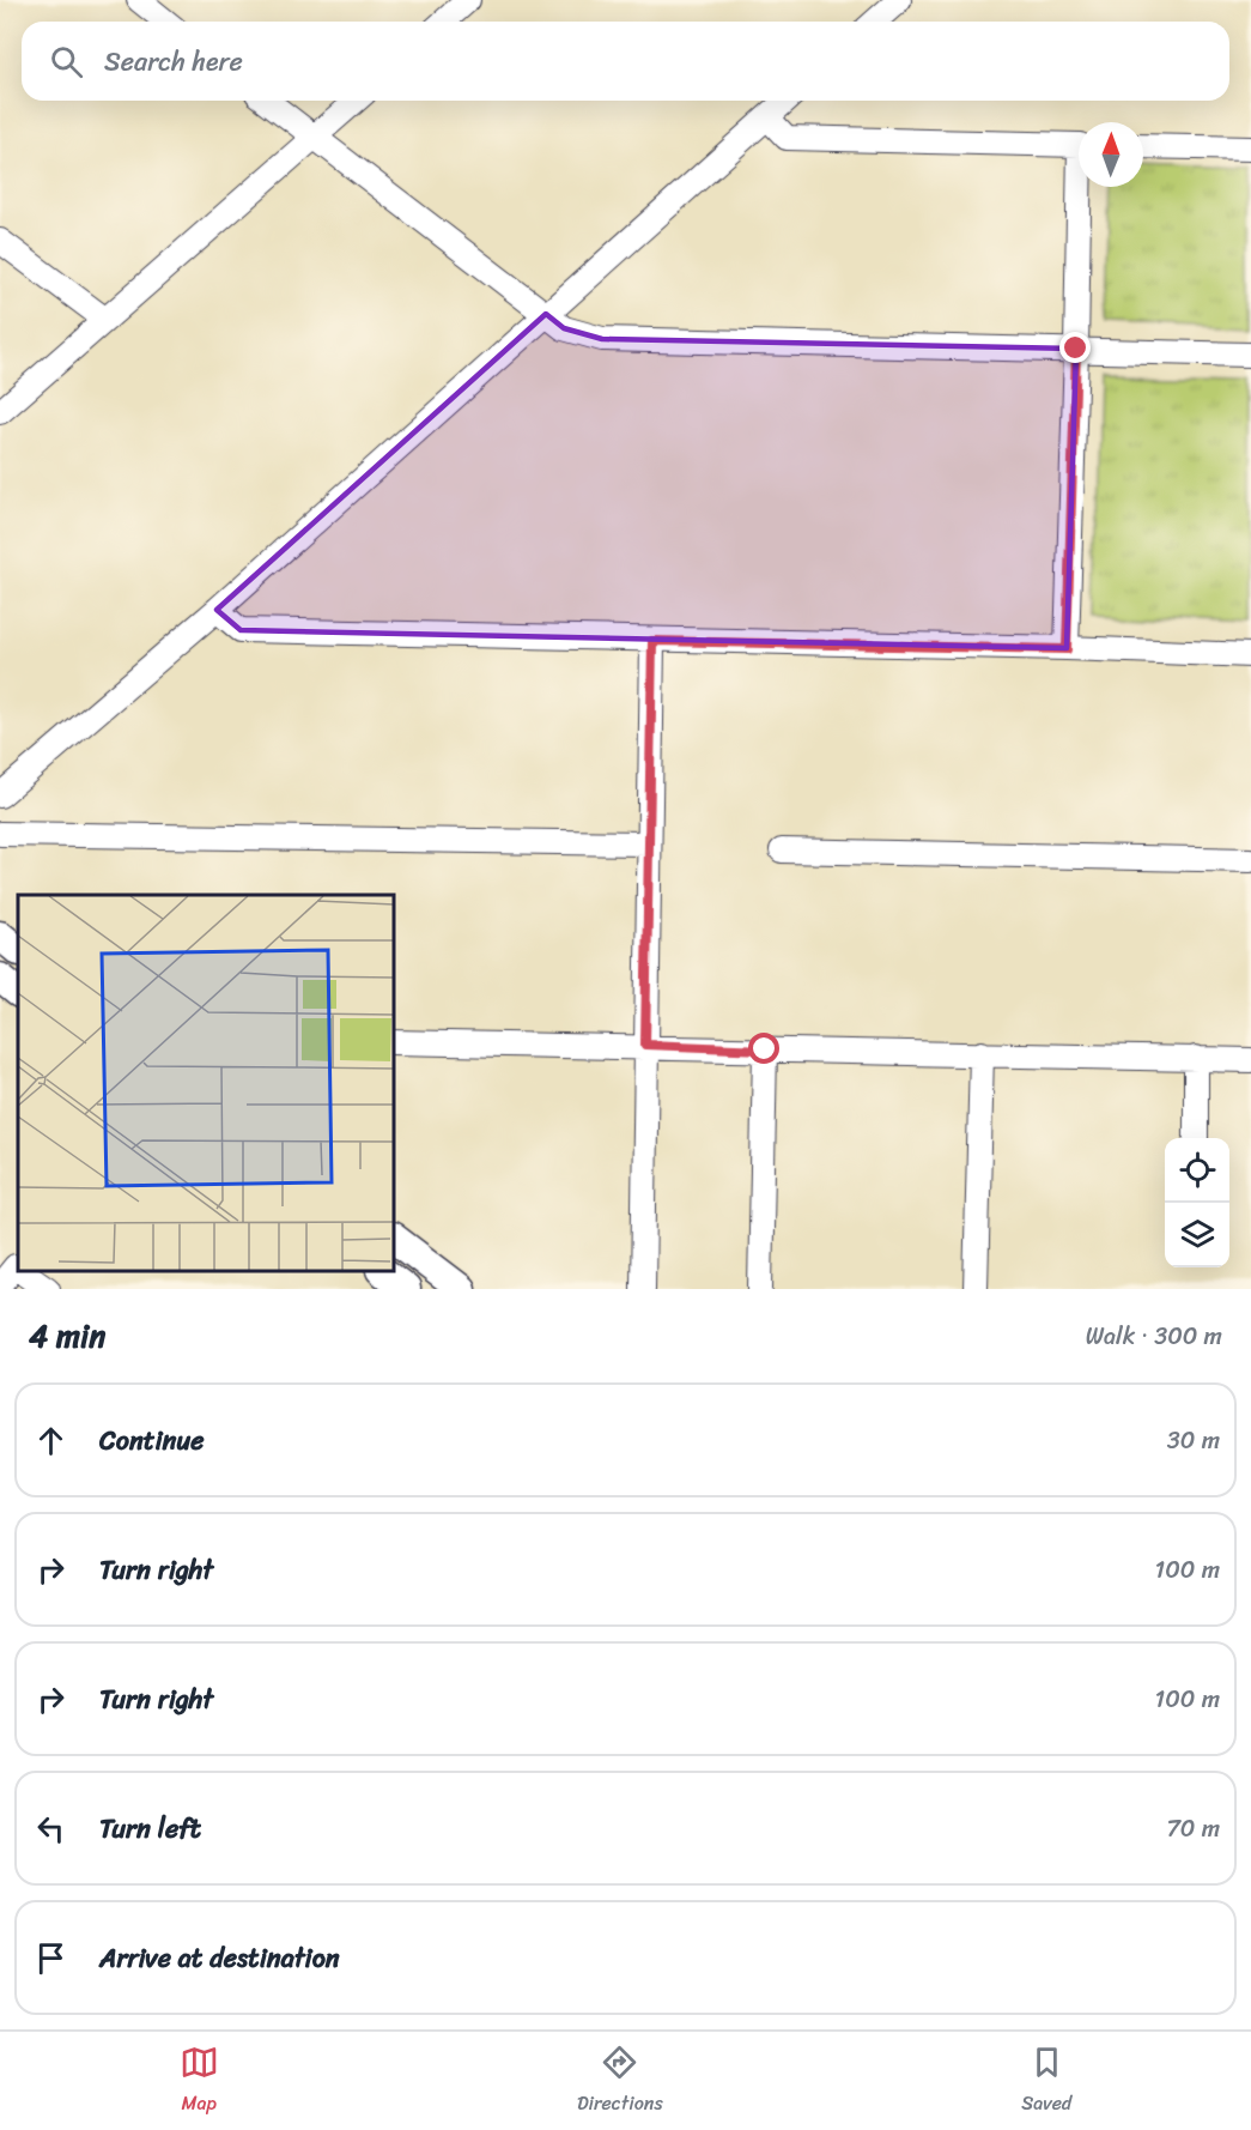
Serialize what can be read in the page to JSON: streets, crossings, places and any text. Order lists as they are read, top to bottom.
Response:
{
  "north": "top",
  "page": {
    "search": "Search here",
    "heading": ["4 min", "Walk · 300 m"],
    "list": [
      ["Continue", "30 m"],
      ["Turn right", "100 m"],
      ["Turn right", "100 m"],
      ["Turn left", "70 m"],
      "Arrive at destination"
    ],
    "nav": ["Map", "Directions", "Saved"]
  }
}
